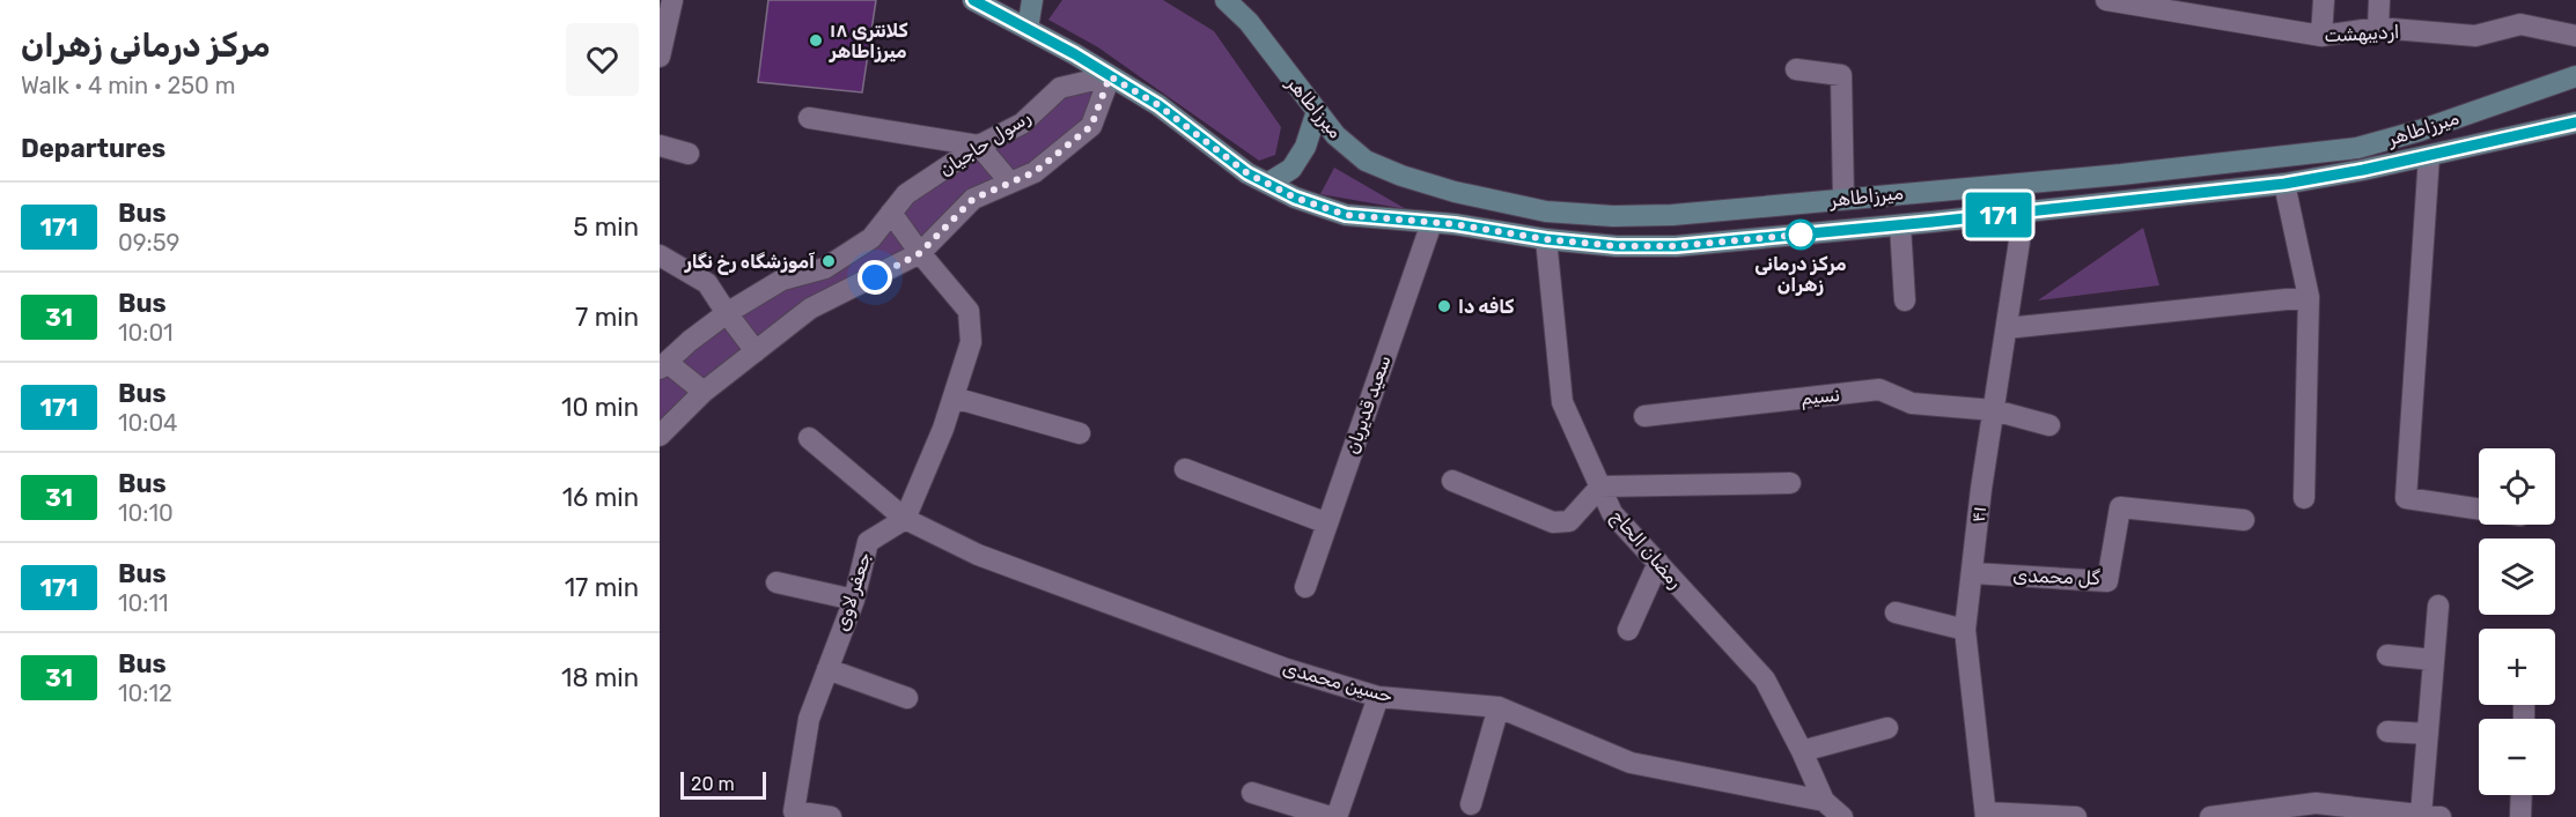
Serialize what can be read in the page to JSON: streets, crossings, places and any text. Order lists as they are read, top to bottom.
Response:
{
  "streets": {
    "main road": ["میرزاطاهر"],
    "street": [
      "اردیبهشت",
      "رسول حاجیان",
      "نسیم",
      "سعید قدیریان",
      "۴۱",
      "رمضان الحاج",
      "گل محمدی",
      "جعفر لاوی",
      "حسین محمدی"
    ]
  },
  "crossings": [
    ["میرزاطاهر", "رسول حاجیان"],
    ["میرزاطاهر", "سعید قدیریان"],
    ["میرزاطاهر", "۴۱"],
    ["میرزاطاهر", "رمضان الحاج"],
    ["نسیم", "۴۱"],
    ["۴۱", "گل محمدی"],
    ["رمضان الحاج", "حسین محمدی"],
    ["جعفر لاوی", "حسین محمدی"]
  ],
  "places": [
    "کلانتری ۱۸ میرزاطاهر",
    "مرکز درمانی زهران",
    "آموزشگاه رخ نگار",
    "کافه دا"
  ],
  "lines": ["bus line 171"],
  "scale_bar": "20 m",
  "page": {
    "heading": [
      ["مرکز درمانی زهران", "Walk · 4 min · 250 m"],
      "Departures"
    ],
    "on_map": "171",
    "list": [
      {
        "mark": "171",
        "name": "Bus",
        "note": "09:59",
        "value": "5 min"
      },
      {
        "mark": "31",
        "name": "Bus",
        "note": "10:01",
        "value": "7 min"
      },
      {
        "mark": "171",
        "name": "Bus",
        "note": "10:04",
        "value": "10 min"
      },
      {
        "mark": "31",
        "name": "Bus",
        "note": "10:10",
        "value": "16 min"
      },
      {
        "mark": "171",
        "name": "Bus",
        "note": "10:11",
        "value": "17 min"
      },
      {
        "mark": "31",
        "name": "Bus",
        "note": "10:12",
        "value": "18 min"
      }
    ],
    "map_buttons": ["+", "−"],
    "scale": "20 m"
  }
}
